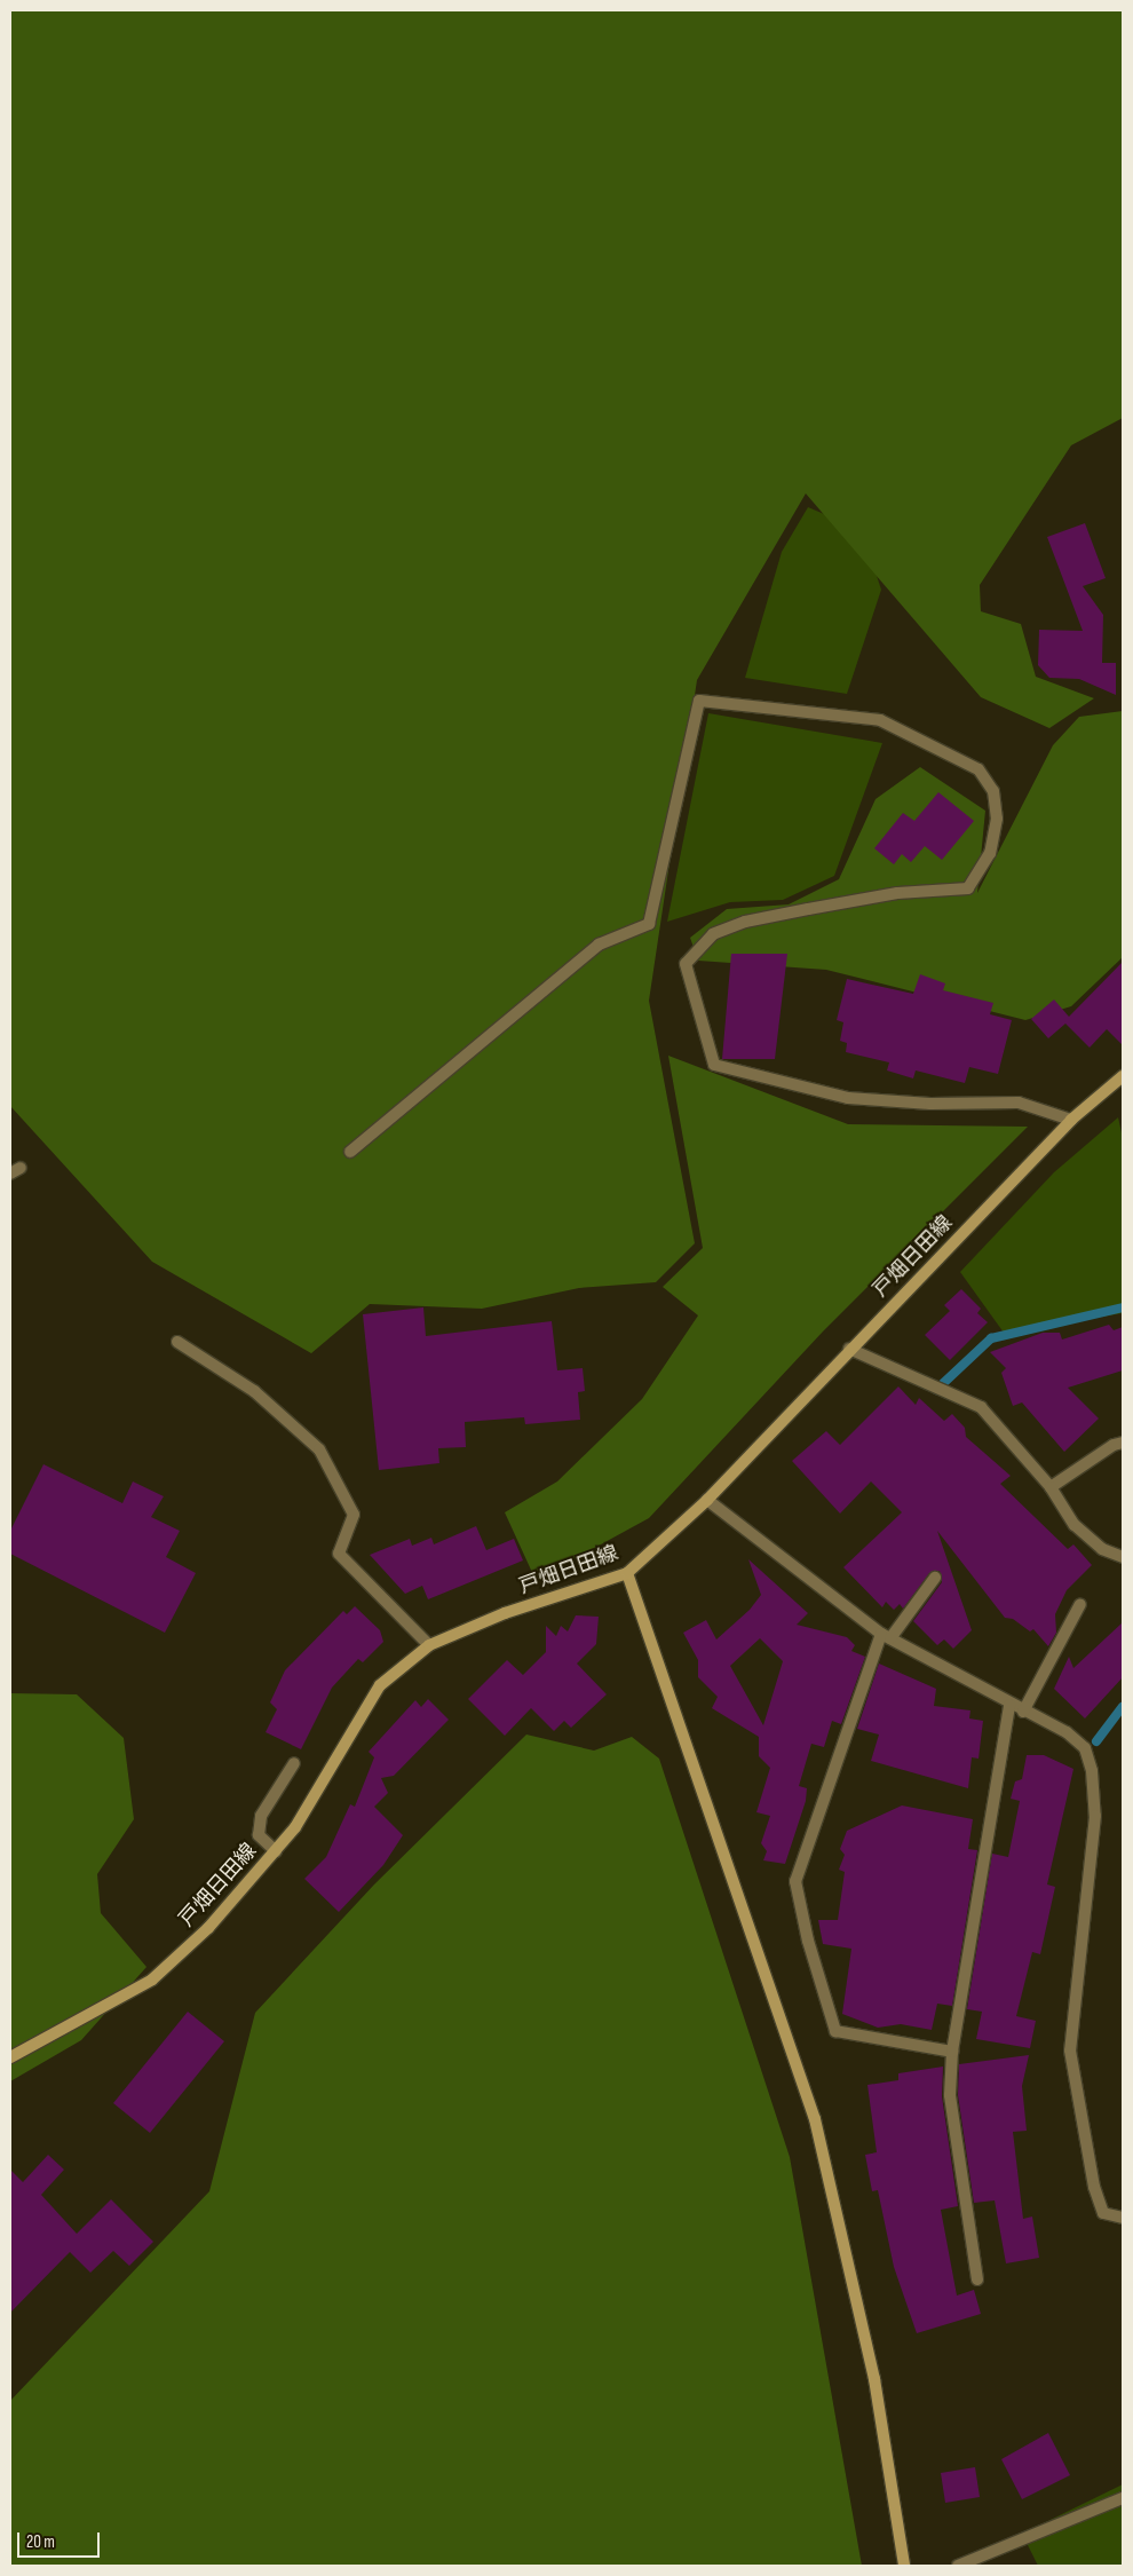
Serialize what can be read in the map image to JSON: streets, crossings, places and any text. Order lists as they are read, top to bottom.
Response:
{
  "streets": {
    "main road": ["戸畑日田線"]
  },
  "scale_bar": "20 m"
}
